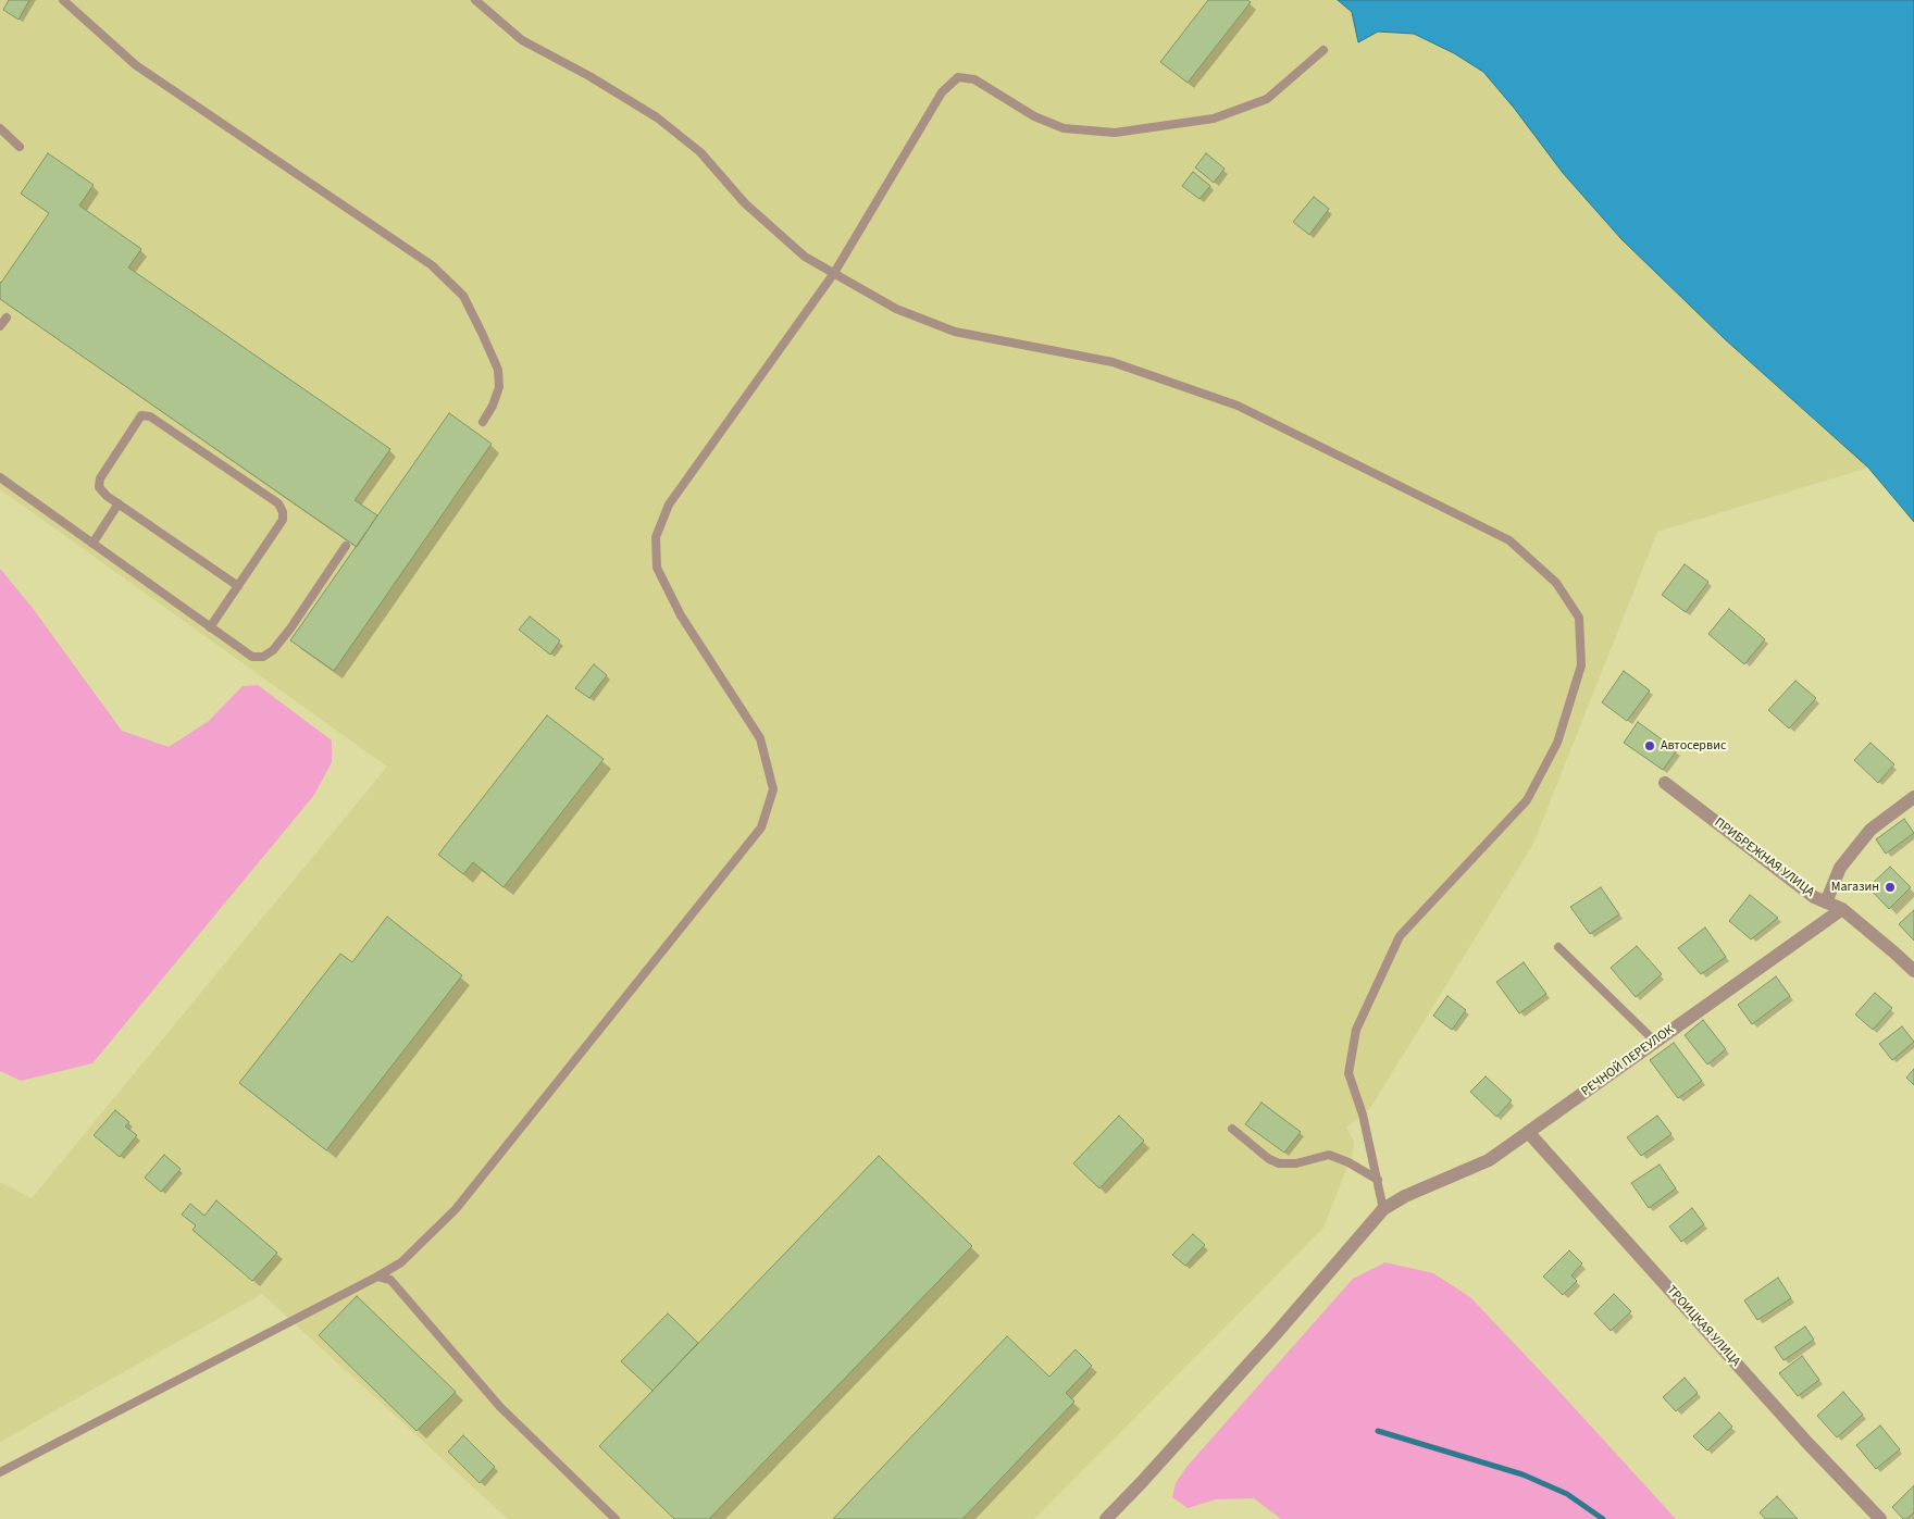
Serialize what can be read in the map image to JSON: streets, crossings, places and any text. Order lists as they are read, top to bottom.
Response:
{
  "streets": {
    "street": ["ПРИБРЕЖНАЯ УЛИЦА", "РЕЧНОЙ ПЕРЕУЛОК", "ТРОИЦКАЯ УЛИЦА"]
  },
  "crossings": [
    ["ПРИБРЕЖНАЯ УЛИЦА", "РЕЧНОЙ ПЕРЕУЛОК"],
    ["РЕЧНОЙ ПЕРЕУЛОК", "ТРОИЦКАЯ УЛИЦА"]
  ],
  "places": ["Автосервис", "Магазин"]
}
